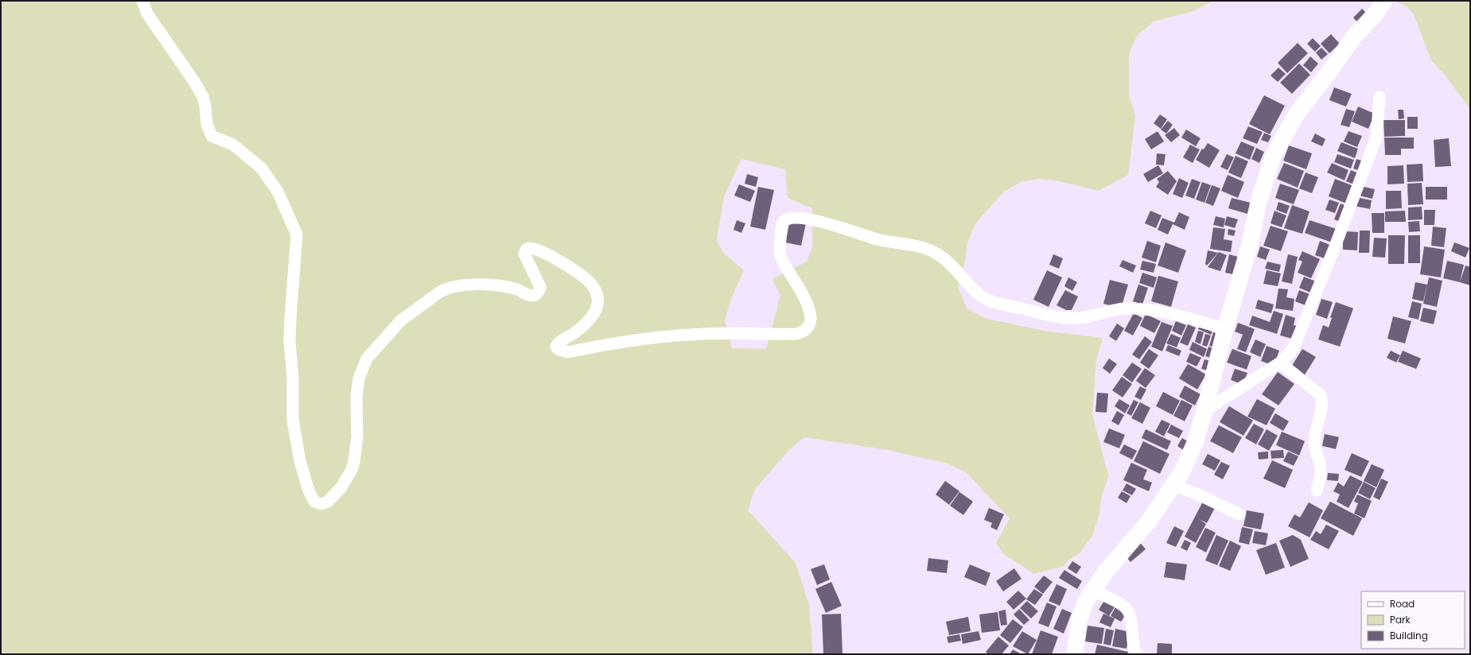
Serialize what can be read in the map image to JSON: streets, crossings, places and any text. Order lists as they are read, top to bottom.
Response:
{
  "legend": ["Road", "Park", "Building"]
}
